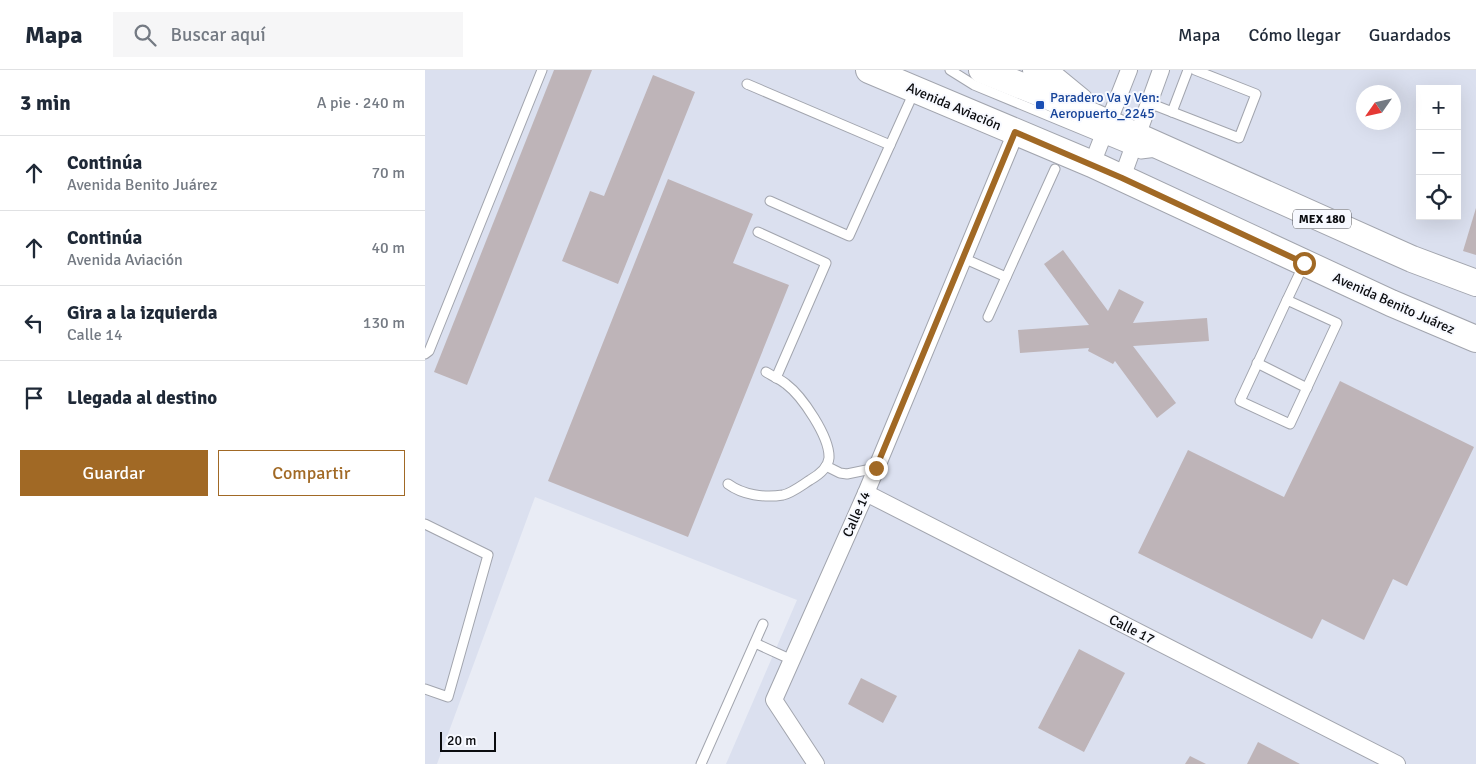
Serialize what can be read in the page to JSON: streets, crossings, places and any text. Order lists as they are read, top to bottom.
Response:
{
  "streets": {
    "main road": ["Avenida Aviación", "MEX 180", "Avenida Benito Juárez"],
    "street": ["Calle 14", "Calle 17"]
  },
  "crossings": [
    ["Avenida Aviación", "Avenida Benito Juárez"],
    ["Avenida Aviación", "Calle 14"],
    ["Calle 14", "Calle 17"]
  ],
  "places": {
    "transit": ["Paradero Va y Ven: Aeropuerto_2245"]
  },
  "scale_bar": "20 m",
  "north": "bottom left",
  "page": {
    "header": "Mapa",
    "search": "Buscar aquí",
    "nav": ["Mapa", "Cómo llegar", "Guardados"],
    "heading": ["3 min", "A pie · 240 m"],
    "map_buttons": ["+", "−"],
    "list": [
      ["Continúa", "Avenida Benito Juárez", "70 m"],
      ["Continúa", "Avenida Aviación", "40 m"],
      ["Gira a la izquierda", "Calle 14", "130 m"],
      "Llegada al destino"
    ],
    "buttons": ["Guardar", "Compartir"],
    "scale": "20 m"
  }
}
